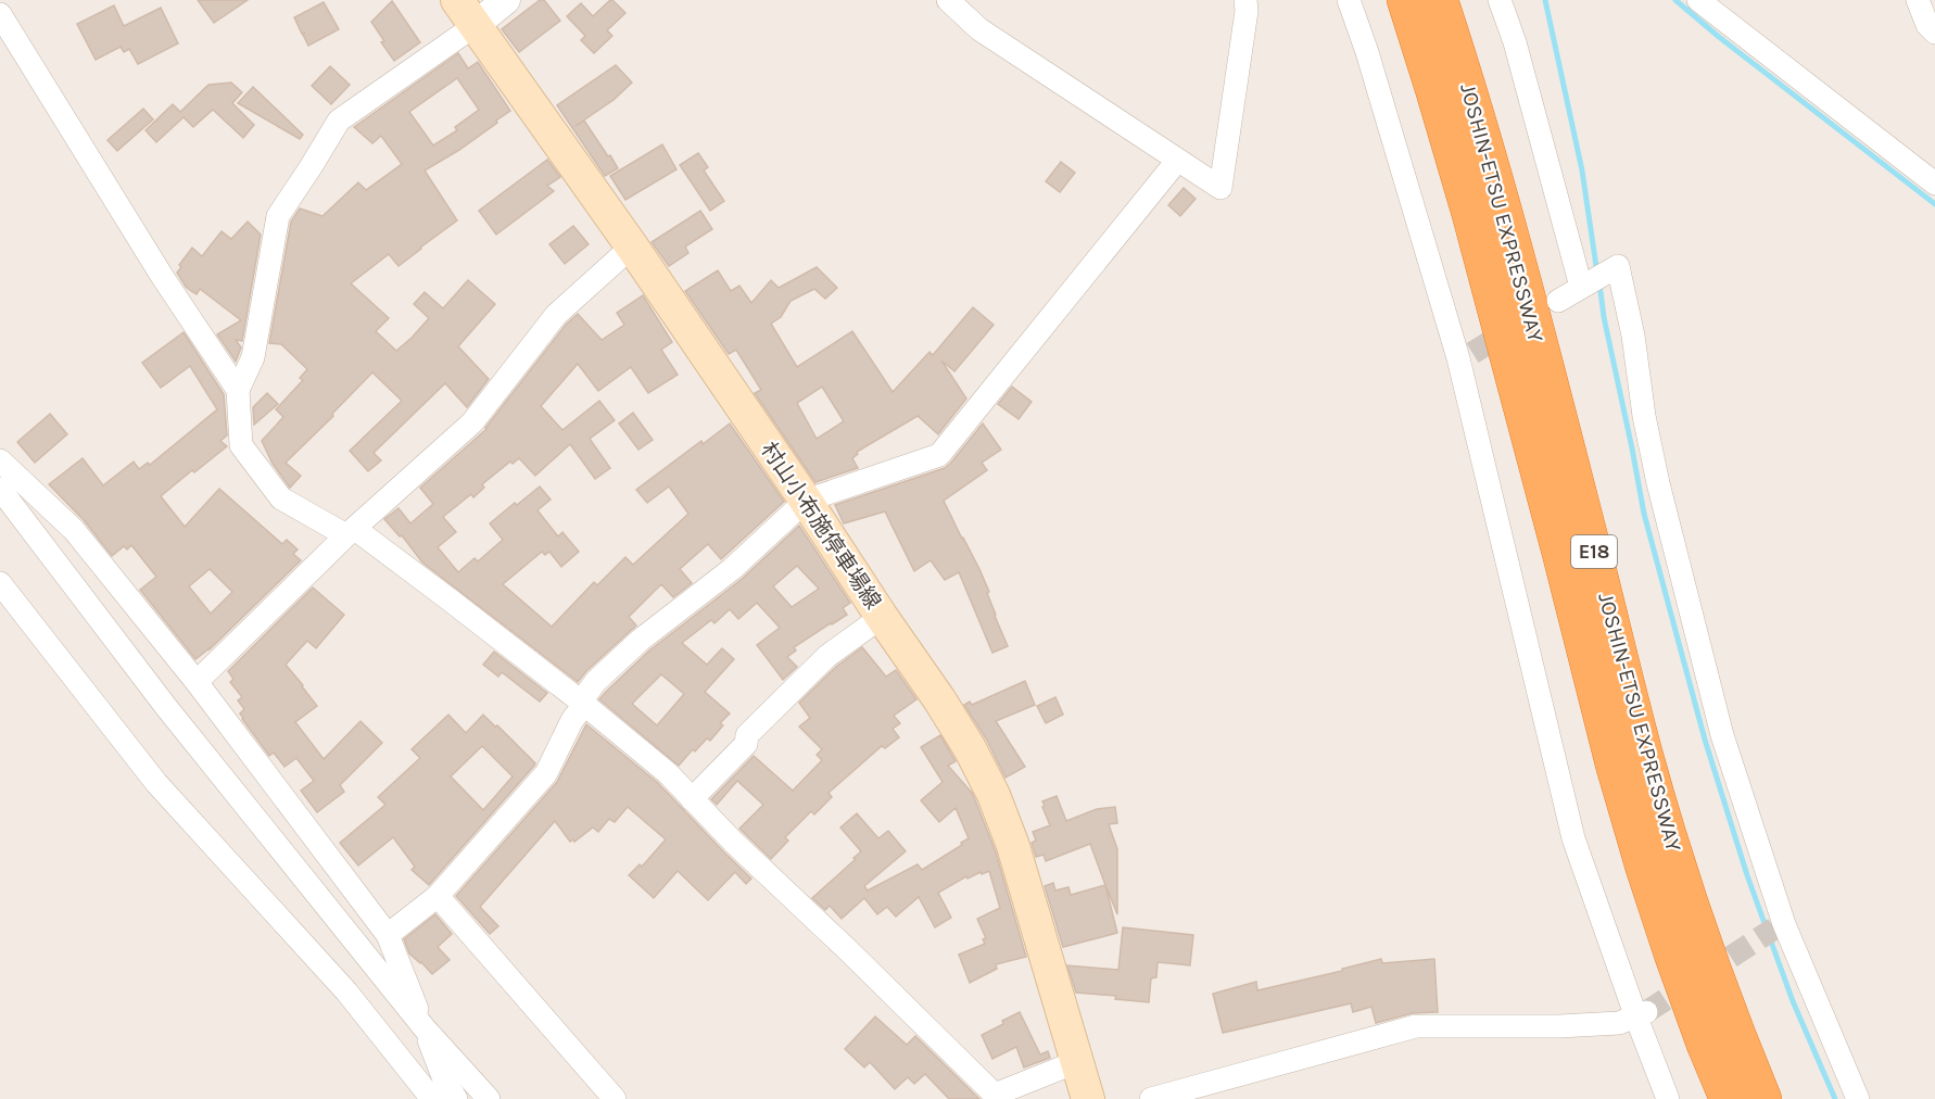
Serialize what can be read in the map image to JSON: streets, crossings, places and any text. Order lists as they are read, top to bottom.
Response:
{
  "streets": {
    "highway": ["JOSHIN-ETSU EXPRESSWAY", "E18"],
    "main road": ["村山小布施停車場線"]
  }
}
